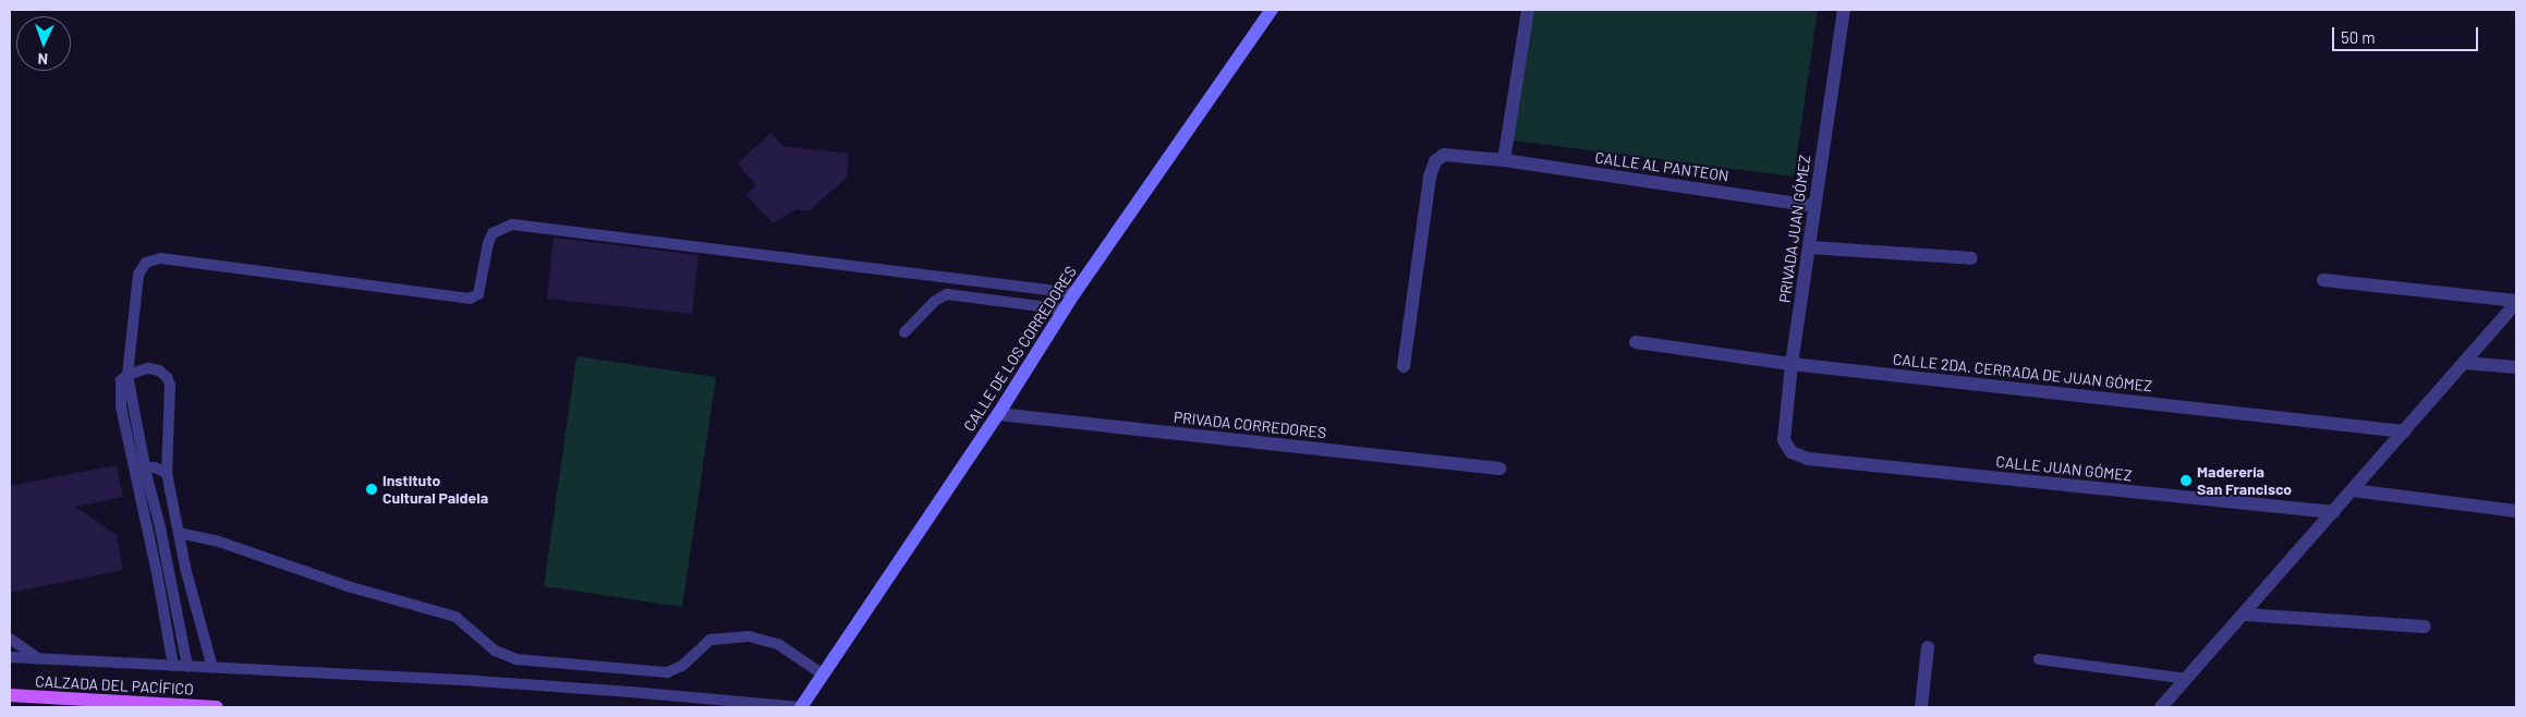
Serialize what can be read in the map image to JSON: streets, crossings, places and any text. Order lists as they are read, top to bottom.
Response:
{
  "streets": {
    "main road": ["CALLE DE LOS CORREDORES", "CALZADA DEL PACÍFICO"],
    "street": [
      "CALLE AL PANTEON",
      "PRIVADA JUAN GÓMEZ",
      "CALLE 2DA. CERRADA DE JUAN GÓMEZ",
      "PRIVADA CORREDORES",
      "CALLE JUAN GÓMEZ"
    ]
  },
  "crossings": [
    ["CALLE AL PANTEON", "PRIVADA JUAN GÓMEZ"],
    ["PRIVADA JUAN GÓMEZ", "CALLE 2DA. CERRADA DE JUAN GÓMEZ"],
    ["PRIVADA JUAN GÓMEZ", "CALLE JUAN GÓMEZ"],
    ["CALLE DE LOS CORREDORES", "PRIVADA CORREDORES"]
  ],
  "places": ["Maderería San Francisco", "Instituto Cultural Paideia"],
  "scale_bar": "50 m",
  "north": "bottom"
}
